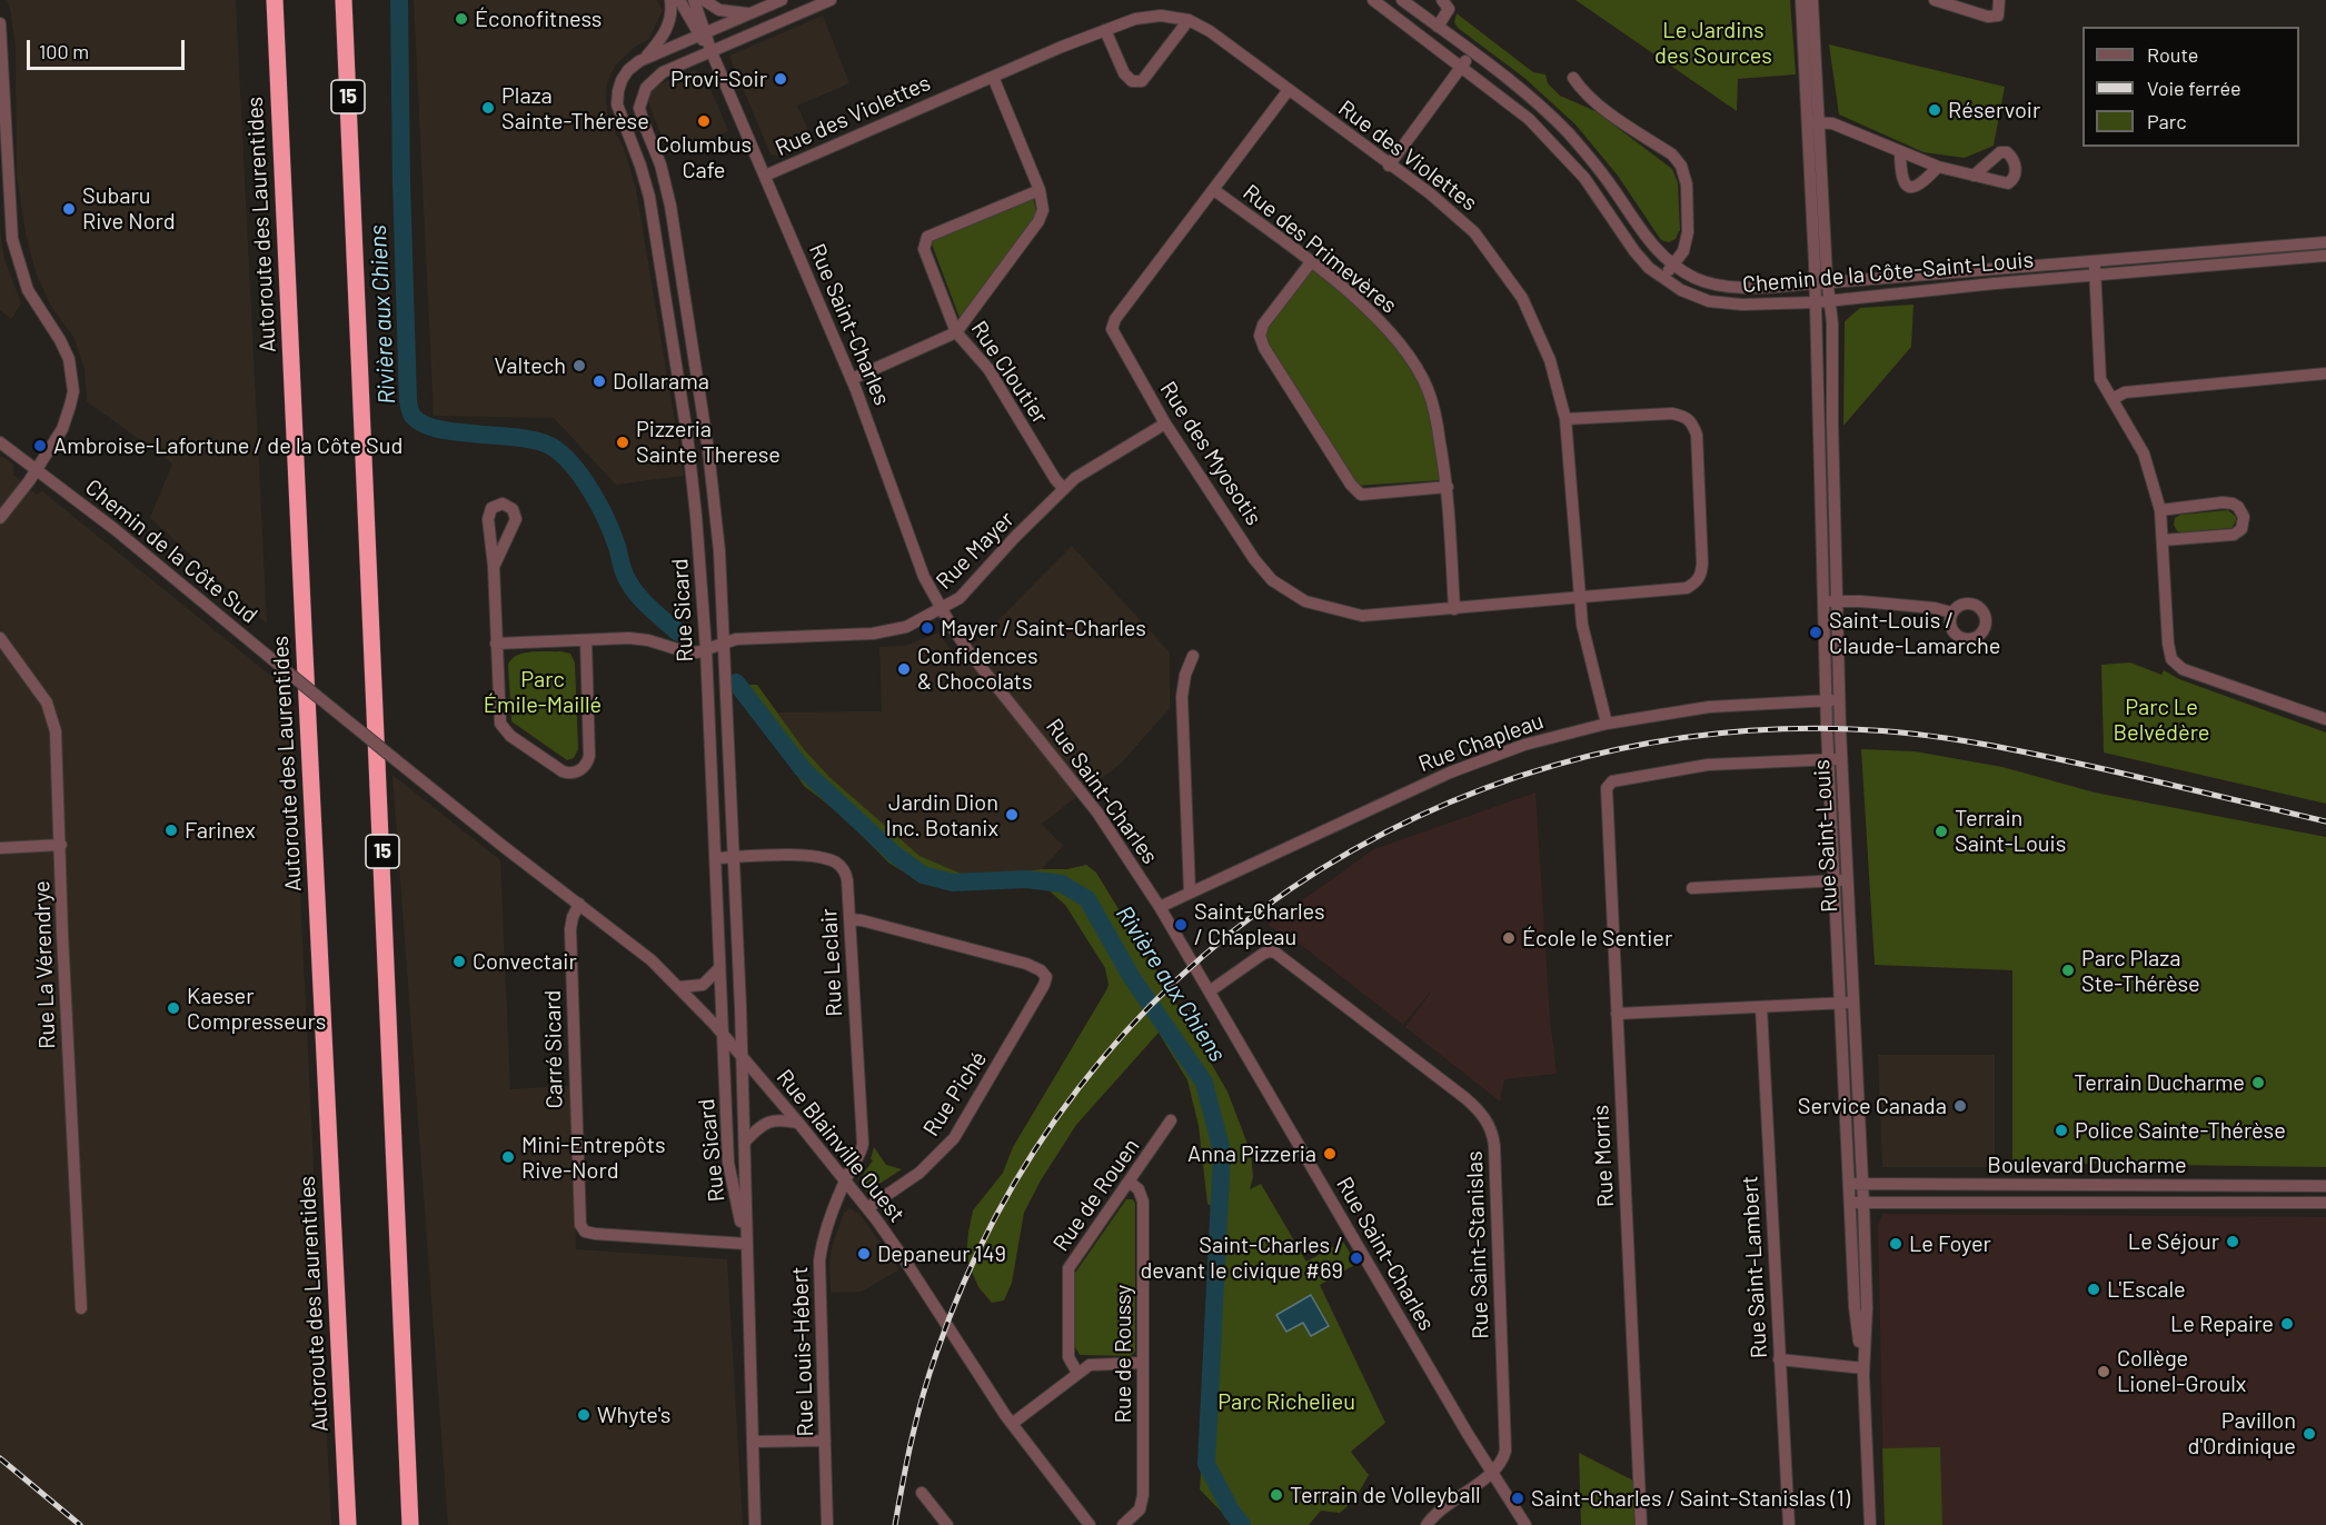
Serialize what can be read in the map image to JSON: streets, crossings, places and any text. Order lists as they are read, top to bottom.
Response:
{
  "streets": {
    "highway": ["15", "Autoroute des Laurentides"],
    "street": [
      "Rue des Violettes",
      "Rue des Primevères",
      "Chemin de la Côte-Saint-Louis",
      "Rue Saint-Charles",
      "Rue Cloutier",
      "Rue des Myosotis",
      "Rue Mayer",
      "Chemin de la Côte Sud",
      "Rue Sicard",
      "Rue Chapleau",
      "Rue Saint-Louis",
      "Rue Leclair",
      "Rue La Vérendrye",
      "Carré Sicard",
      "Rue Piché",
      "Rue Blainville Ouest",
      "Rue Morris",
      "Boulevard Ducharme",
      "Rue de Rouen",
      "Rue Saint-Stanislas",
      "Rue Saint-Lambert",
      "Rue Louis-Hébert",
      "Rue de Roussy"
    ]
  },
  "crossings": [
    ["Rue des Violettes", "Rue Saint-Charles"],
    ["Rue des Violettes", "Rue des Myosotis"],
    ["Rue des Violettes", "Rue Chapleau"],
    ["Rue des Primevères", "Rue des Myosotis"],
    ["Chemin de la Côte-Saint-Louis", "Rue Saint-Louis"],
    ["Rue Saint-Charles", "Rue Mayer"],
    ["Rue Saint-Charles", "Rue Sicard"],
    ["Rue Saint-Charles", "Rue Chapleau"],
    ["Rue Saint-Charles", "Rue Saint-Stanislas"],
    ["Rue Cloutier", "Rue Mayer"],
    ["Rue des Myosotis", "Rue Mayer"],
    ["Rue Mayer", "Rue Sicard"],
    ["Chemin de la Côte Sud", "Rue Blainville Ouest"],
    ["Rue Sicard", "Rue Leclair"],
    ["Rue Sicard", "Carré Sicard"],
    ["Rue Sicard", "Rue Blainville Ouest"],
    ["Rue Chapleau", "Rue Saint-Louis"],
    ["Rue Saint-Louis", "Rue Morris"],
    ["Rue Saint-Louis", "Boulevard Ducharme"],
    ["Rue Leclair", "Rue Piché"],
    ["Rue Leclair", "Rue Blainville Ouest"],
    ["Rue Leclair", "Rue Louis-Hébert"],
    ["Carré Sicard", "Rue Blainville Ouest"],
    ["Rue Piché", "Rue Blainville Ouest"],
    ["Rue Blainville Ouest", "Rue Louis-Hébert"],
    ["Rue de Rouen", "Rue de Roussy"]
  ],
  "water": ["Rivière aux Chiens"],
  "parks": [
    "Le Jardins des Sources",
    "Parc Émile-Maillé",
    "Parc Le Belvédère",
    "Parc Richelieu"
  ],
  "places": [
    "Éconofitness",
    "Provi-Soir",
    "Plaza Sainte-Thérèse",
    "Réservoir",
    "Columbus Cafe",
    "Subaru Rive Nord",
    "Valtech",
    "Dollarama",
    "Pizzeria Sainte Therese",
    "Ambroise-Lafortune / de la Côte Sud",
    "Mayer / Saint-Charles",
    "Saint-Louis / Claude-Lamarche",
    "Confidences & Chocolats",
    "Jardin Dion Inc. Botanix",
    "Farinex",
    "Terrain Saint-Louis",
    "Saint-Charles / Chapleau",
    "École le Sentier",
    "Convectair",
    "Parc Plaza Ste-Thérèse",
    "Kaeser Compresseurs",
    "Terrain Ducharme",
    "Service Canada",
    "Police Sainte-Thérèse",
    "Anna Pizzeria",
    "Mini-Entrepôts Rive-Nord",
    "Le Séjour",
    "Le Foyer",
    "Depaneur 149",
    "Saint-Charles / devant le civique #69",
    "L'Escale",
    "Le Repaire",
    "Collège Lionel-Groulx",
    "Whyte's",
    "Pavillon d'Ordinique",
    "Terrain de Volleyball",
    "Saint-Charles / Saint-Stanislas (1)"
  ],
  "legend": ["Route", "Voie ferrée", "Parc"],
  "scale_bar": "100 m"
}
